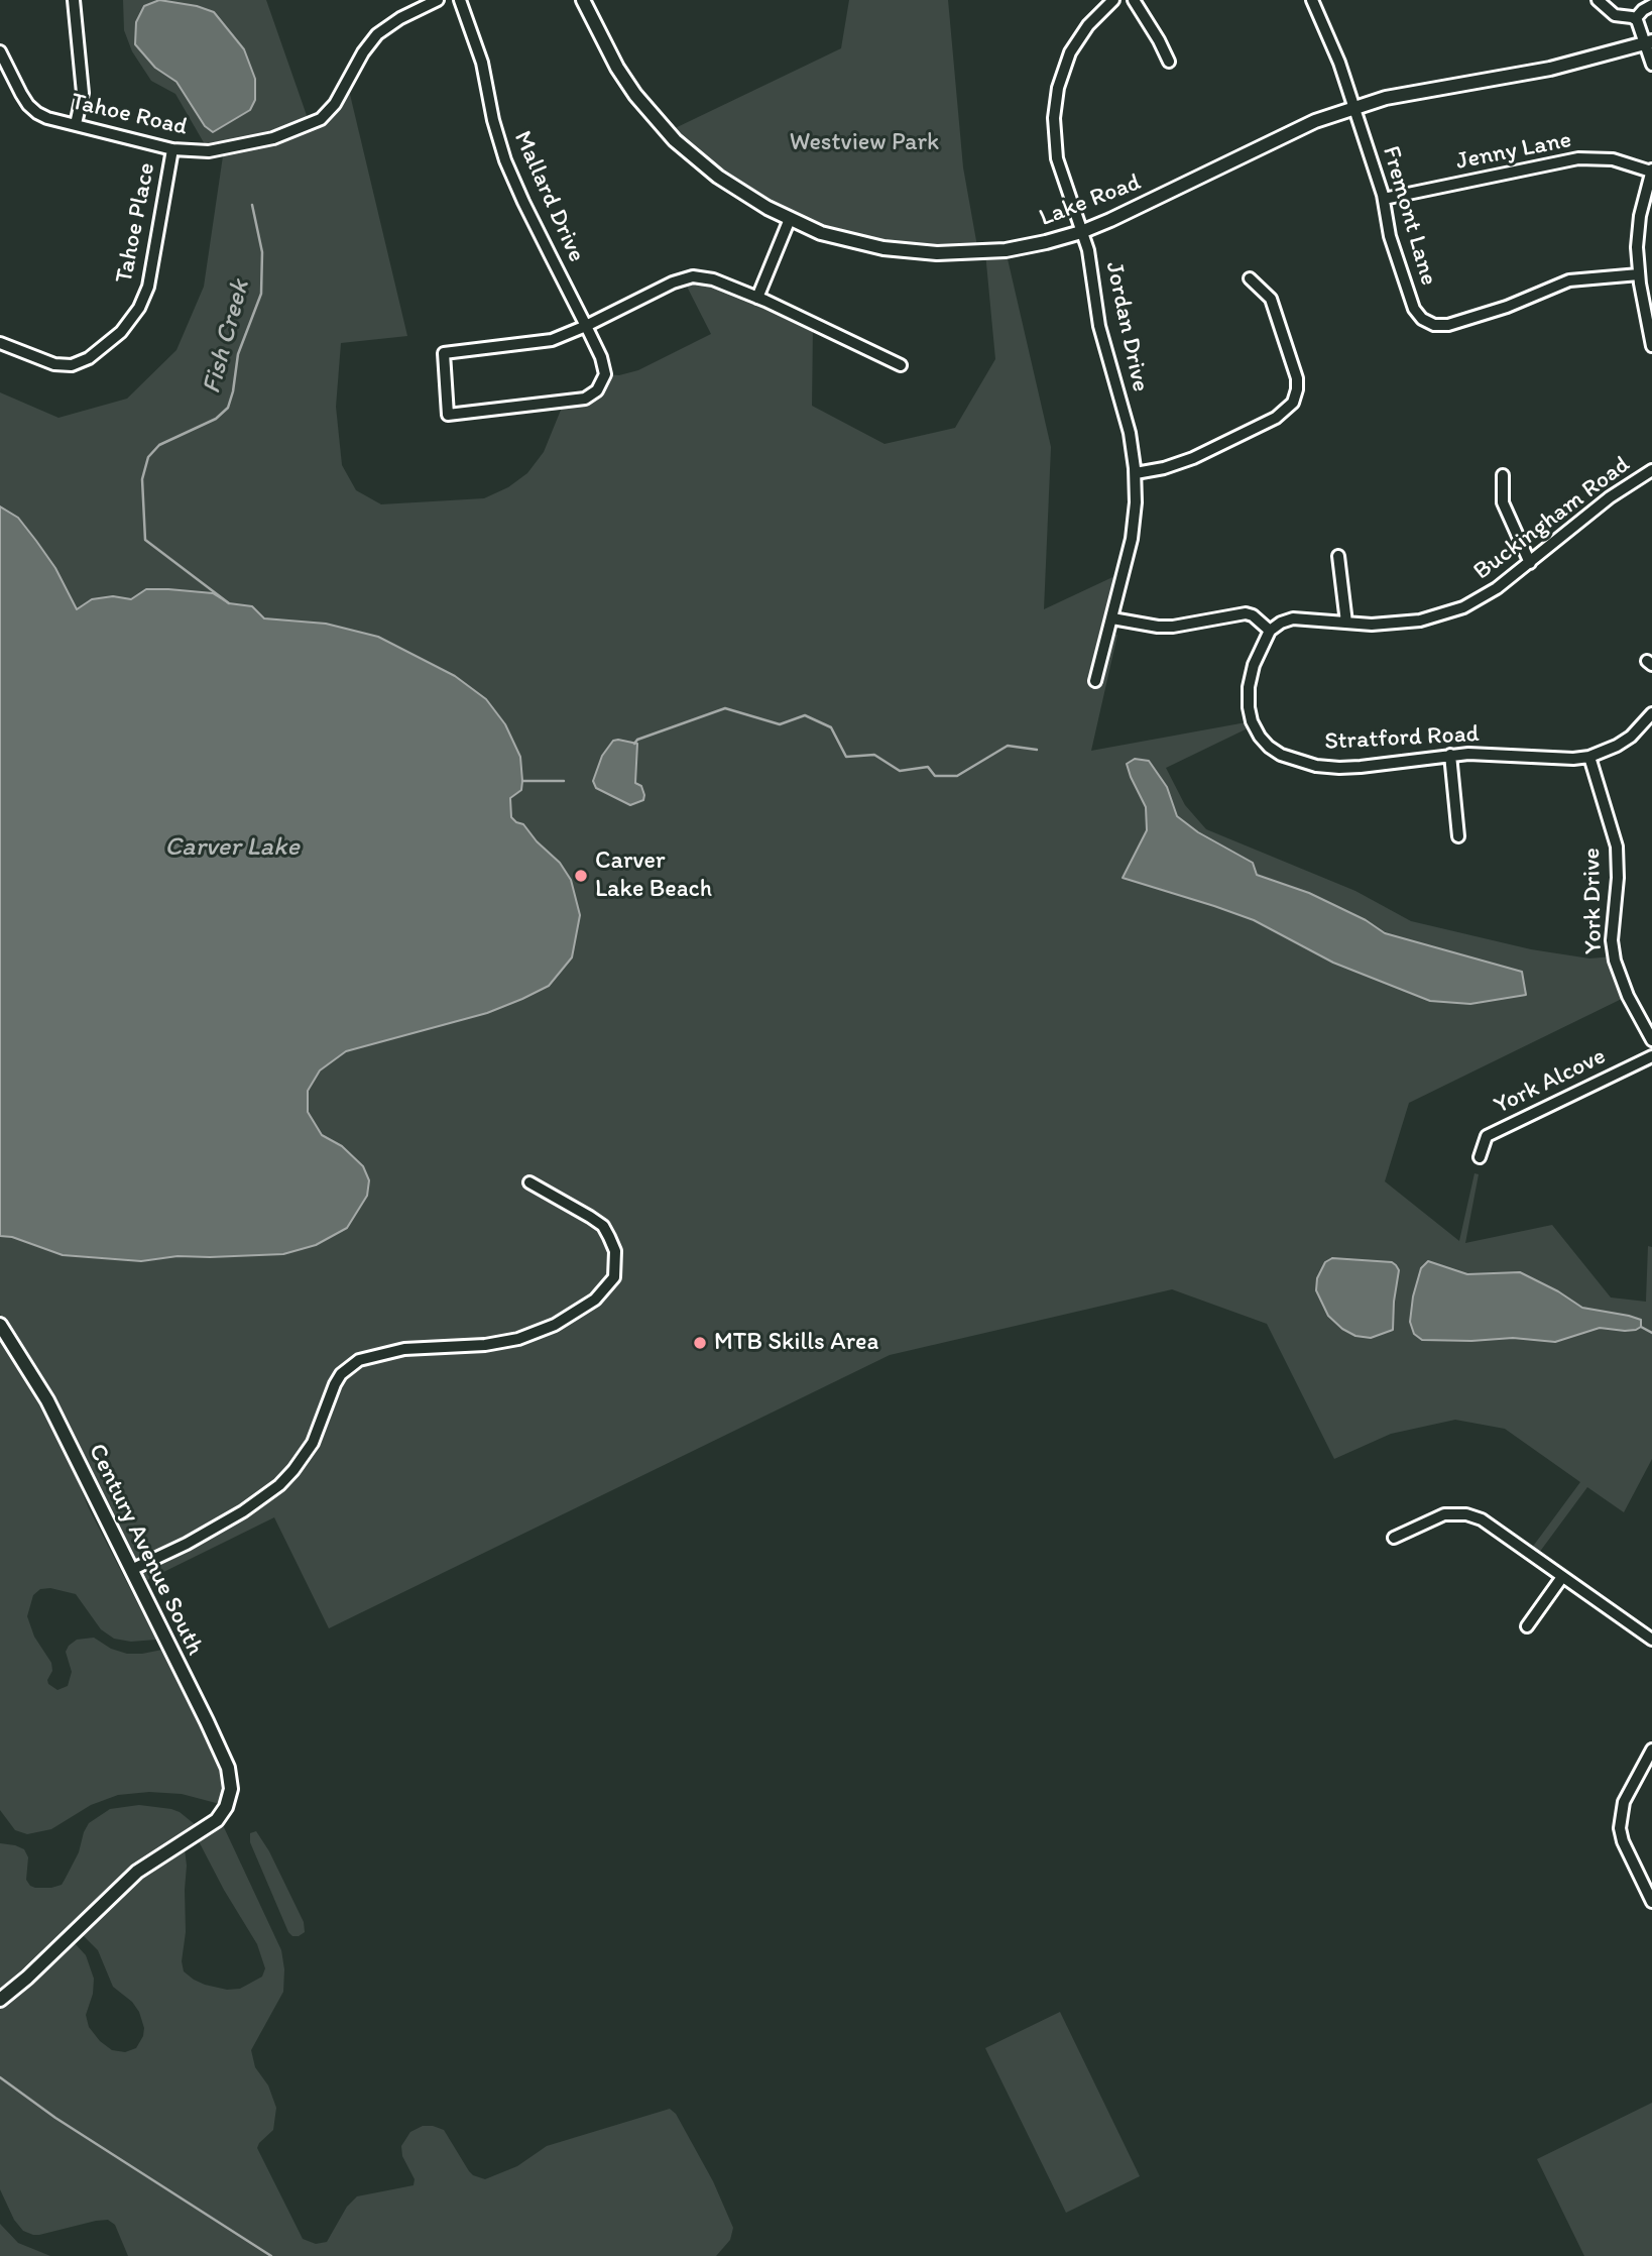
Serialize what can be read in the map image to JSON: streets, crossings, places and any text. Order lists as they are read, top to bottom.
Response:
{
  "streets": {
    "street": [
      "Tahoe Road",
      "Jenny Lane",
      "Mallard Drive",
      "Lake Road",
      "Fremont Lane",
      "Tahoe Place",
      "Jordan Drive",
      "Buckingham Road",
      "Stratford Road",
      "York Drive",
      "York Alcove",
      "Century Avenue South"
    ]
  },
  "crossings": [
    ["Tahoe Road", "Tahoe Place"],
    ["Jenny Lane", "Fremont Lane"],
    ["Lake Road", "Fremont Lane"],
    ["Lake Road", "Jordan Drive"],
    ["Buckingham Road", "Stratford Road"],
    ["Stratford Road", "York Drive"]
  ],
  "water": ["Fish Creek", "Carver Lake"],
  "parks": ["Westview Park"],
  "places": ["Carver Lake Beach", "MTB Skills Area"]
}
